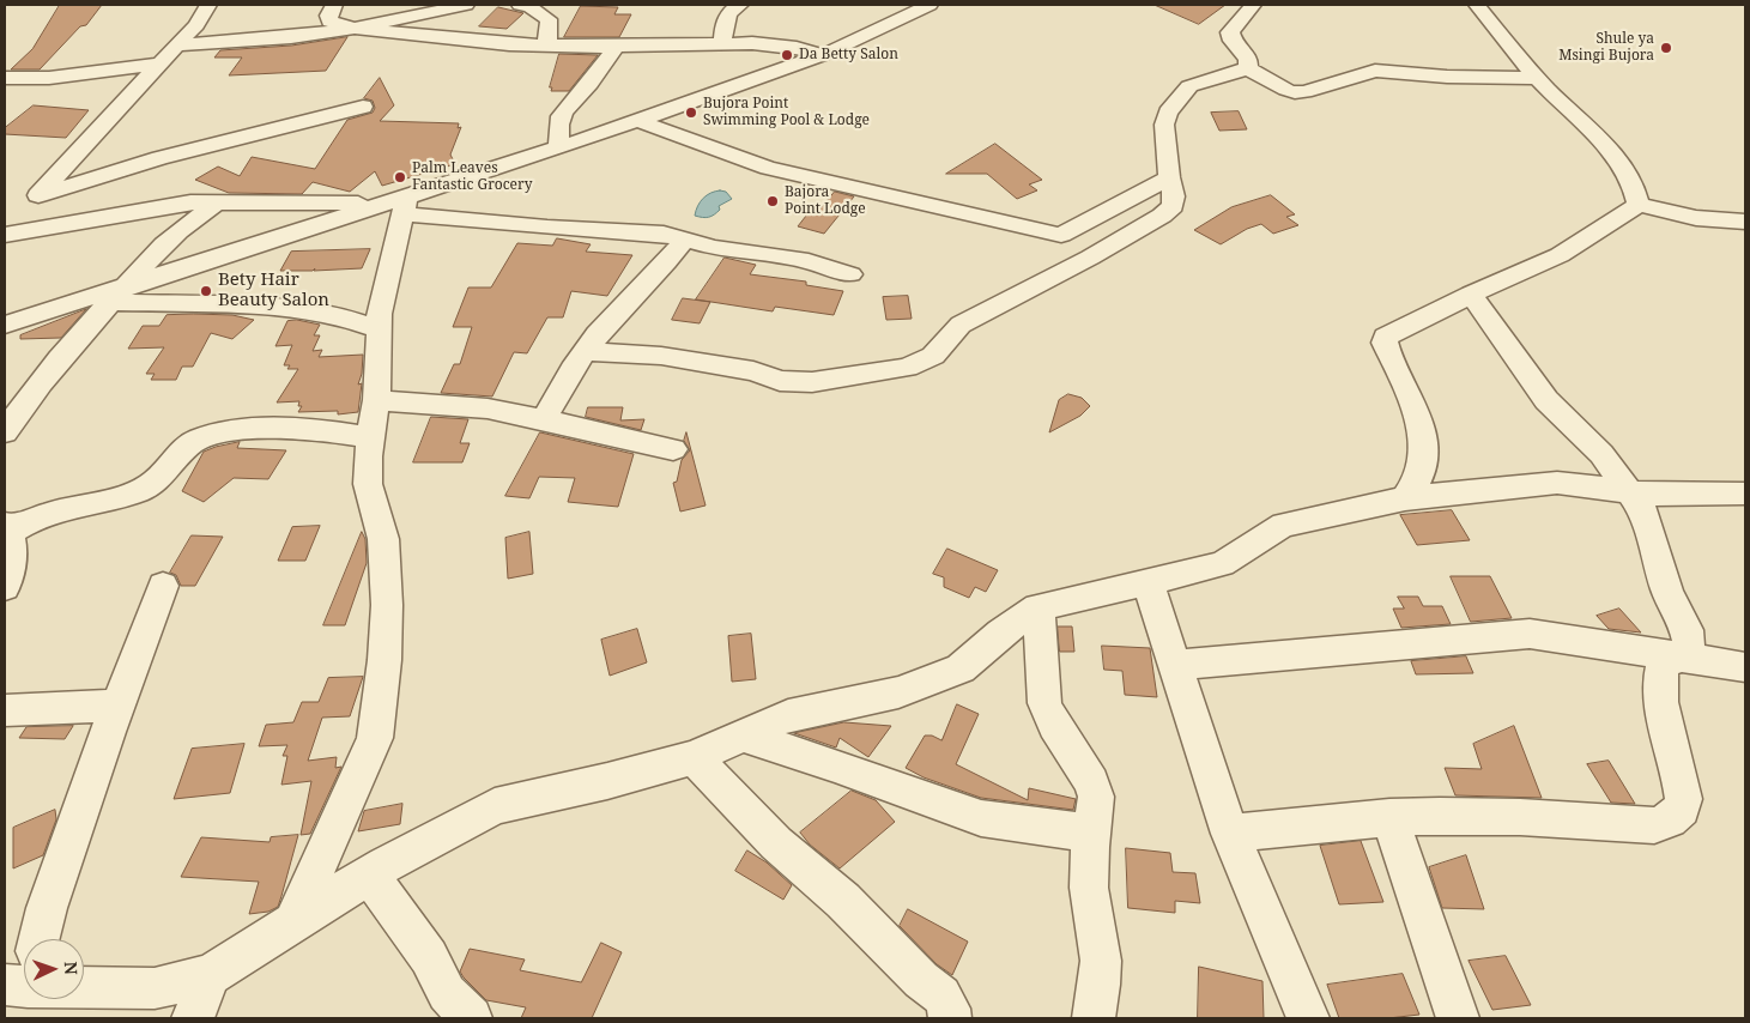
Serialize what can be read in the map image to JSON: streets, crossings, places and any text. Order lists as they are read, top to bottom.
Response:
{
  "places": [
    "Shule ya Msingi Bujora",
    "Da Betty Salon",
    "Bujora Point Swimming Pool & Lodge",
    "Palm Leaves Fantastic Grocery",
    "Bajora Point Lodge",
    "Bety Hair Beauty Salon"
  ],
  "north": "right"
}
